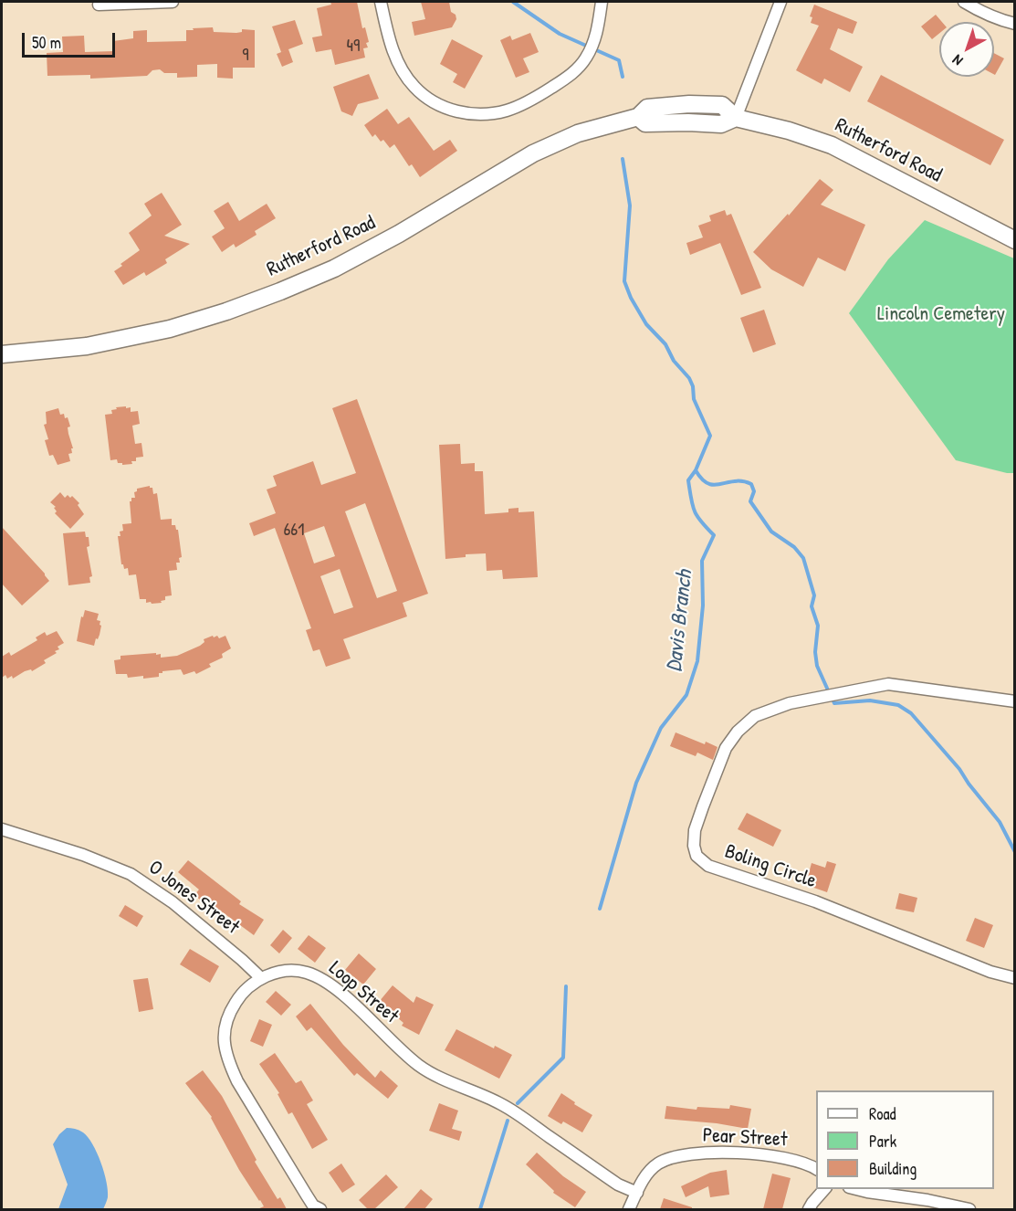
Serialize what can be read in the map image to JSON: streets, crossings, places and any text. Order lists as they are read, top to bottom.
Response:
{
  "streets": {
    "street": [
      "Rutherford Road",
      "Boling Circle",
      "O Jones Street",
      "Loop Street",
      "Pear Street"
    ]
  },
  "crossings": [
    ["O Jones Street", "Loop Street"],
    ["Loop Street", "Pear Street"]
  ],
  "water": ["Davis Branch"],
  "parks": ["Lincoln Cemetery"],
  "house_numbers": ["49", "9", "661"],
  "legend": ["Road", "Park", "Building"],
  "scale_bar": "50 m",
  "north": "bottom left"
}
